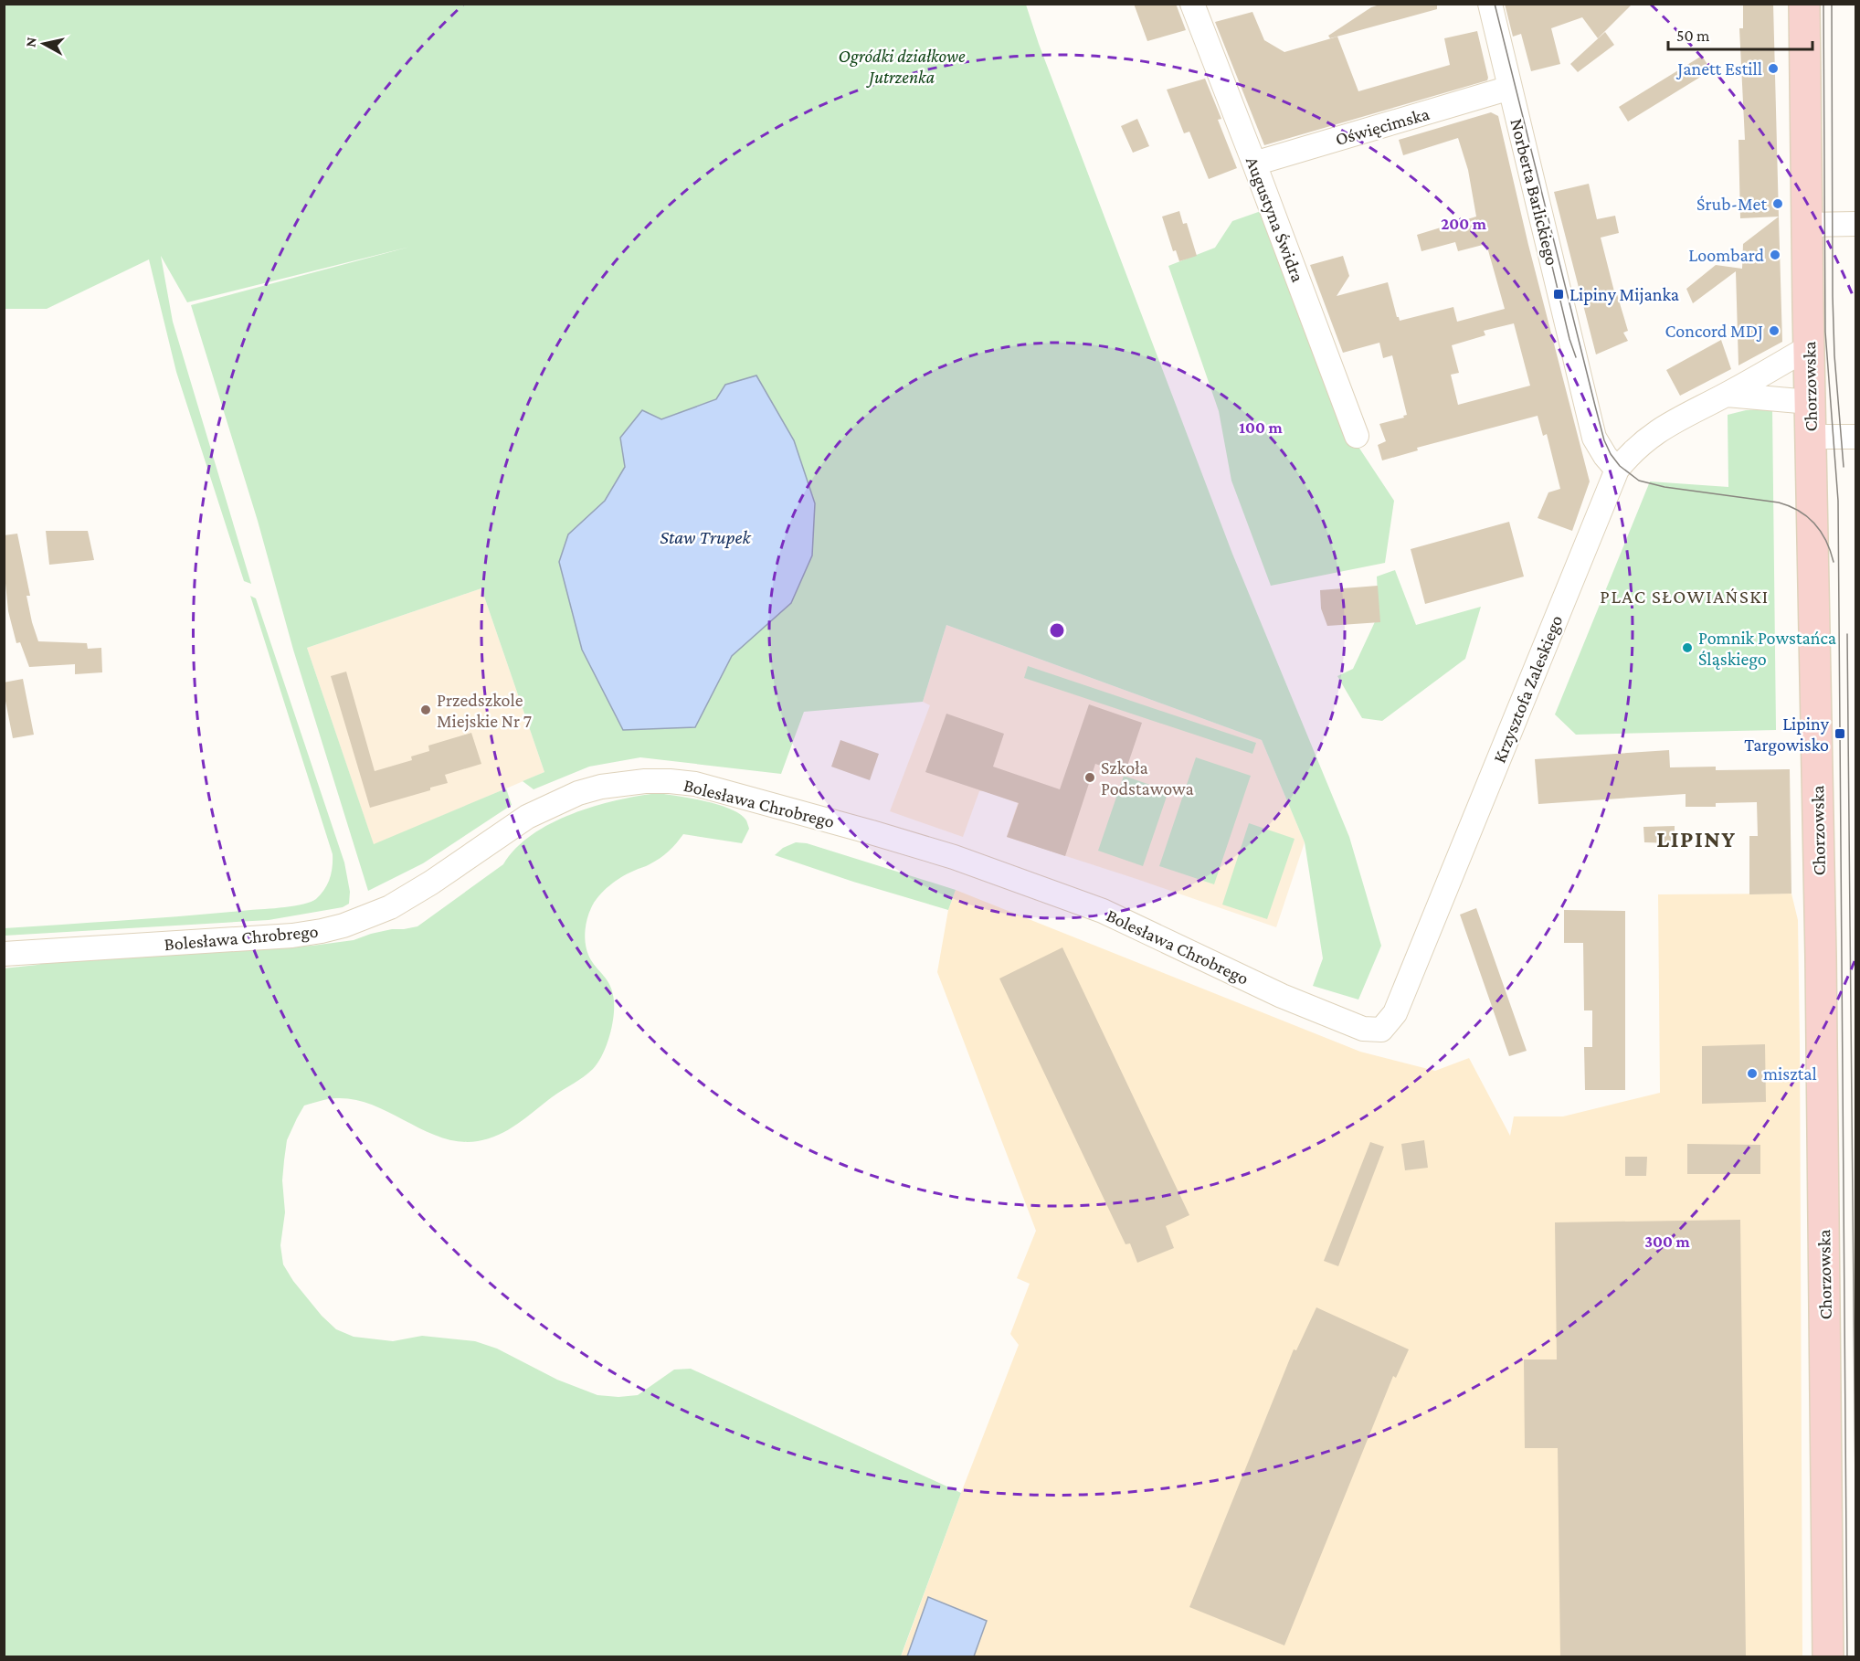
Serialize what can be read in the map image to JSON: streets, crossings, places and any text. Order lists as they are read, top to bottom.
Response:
{
  "streets": {
    "street": [
      "Oświęcimska",
      "Norberta Barlickiego",
      "Augustyna Świdra",
      "Chorzowska",
      "Krzysztofa Zaleskiego",
      "Bolesława Chrobrego"
    ]
  },
  "crossings": [
    ["Oświęcimska", "Norberta Barlickiego"],
    ["Oświęcimska", "Augustyna Świdra"],
    ["Norberta Barlickiego", "Krzysztofa Zaleskiego"],
    ["Chorzowska", "Krzysztofa Zaleskiego"],
    ["Krzysztofa Zaleskiego", "Bolesława Chrobrego"]
  ],
  "districts": ["PLAC SŁOWIAŃSKI", "LIPINY"],
  "water": ["Staw Trupek"],
  "parks": ["Ogródki działkowe Jutrzenka"],
  "places": {
    "other": [
      "Janett Estill",
      "Śrub-Met",
      "Loombard",
      "Concord MDJ",
      "Pomnik Powstańca Śląskiego",
      "Przedszkole Miejskie Nr 7",
      "Szkoła Podstawowa",
      "misztal"
    ],
    "transit": ["Lipiny Mijanka", "Lipiny Targowisko"]
  },
  "scale_bar": "50 m",
  "north": "left",
  "rings": ["200 m", "100 m", "300 m"]
}
